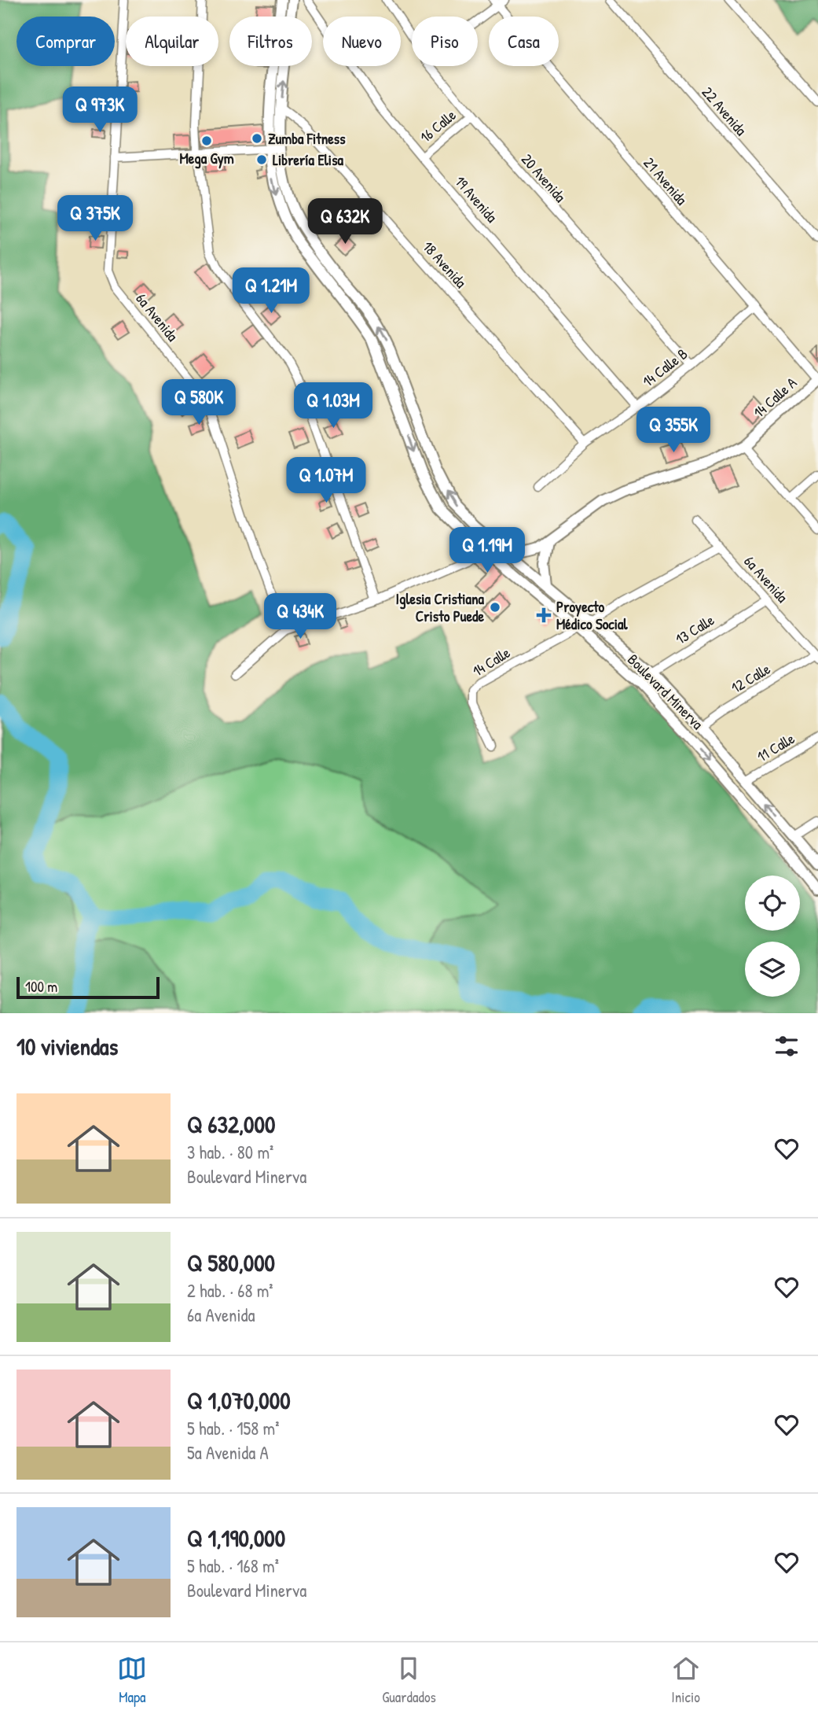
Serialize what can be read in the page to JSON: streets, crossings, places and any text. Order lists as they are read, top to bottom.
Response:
{
  "streets": {
    "street": [
      "22 Avenida",
      "16 Calle",
      "20 Avenida",
      "21 Avenida",
      "19 Avenida",
      "18 Avenida",
      "6a Avenida",
      "14 Calle B",
      "14 Calle A",
      "13 Calle",
      "14 Calle",
      "12 Calle",
      "Boulevard Minerva",
      "11 Calle"
    ]
  },
  "crossings": [
    ["16 Calle", "20 Avenida"],
    ["16 Calle", "19 Avenida"],
    ["20 Avenida", "14 Calle B"],
    ["21 Avenida", "14 Calle B"],
    ["21 Avenida", "14 Calle A"],
    ["19 Avenida", "14 Calle B"],
    ["18 Avenida", "14 Calle B"],
    ["18 Avenida", "Boulevard Minerva"],
    ["6a Avenida", "13 Calle"],
    ["6a Avenida", "12 Calle"],
    ["14 Calle A", "Boulevard Minerva"],
    ["13 Calle", "Boulevard Minerva"],
    ["14 Calle", "Boulevard Minerva"],
    ["12 Calle", "Boulevard Minerva"],
    ["Boulevard Minerva", "11 Calle"]
  ],
  "places": {
    "other": [
      "Zumba Fitness",
      "Mega Gym",
      "Librería Elisa",
      "Iglesia Cristiana Cristo Puede"
    ],
    "health": ["Proyecto Médico Social"]
  },
  "scale_bar": "100 m",
  "page": {
    "chip": [
      "Comprar",
      "Alquilar",
      "Filtros",
      "Nuevo",
      "Piso",
      "Casa"
    ],
    "price": [
      "Q 973K",
      "Q 375K",
      "Q 632K",
      "Q 1.21M",
      "Q 580K",
      "Q 1.03M",
      "Q 355K",
      "Q 1.07M",
      "Q 1.19M",
      "Q 434K"
    ],
    "scale": "100 m",
    "heading": "10 viviendas",
    "list": [
      {
        "name": "Q 632,000",
        "note": "3 hab. · 80 m² · Boulevard Minerva"
      },
      {
        "name": "Q 580,000",
        "note": "2 hab. · 68 m² · 6a Avenida"
      },
      {
        "name": "Q 1,070,000",
        "note": "5 hab. · 158 m² · 5a Avenida A"
      },
      {
        "name": "Q 1,190,000",
        "note": "5 hab. · 168 m² · Boulevard Minerva"
      }
    ],
    "tabs": ["Mapa", "Guardados", "Inicio"]
  }
}
